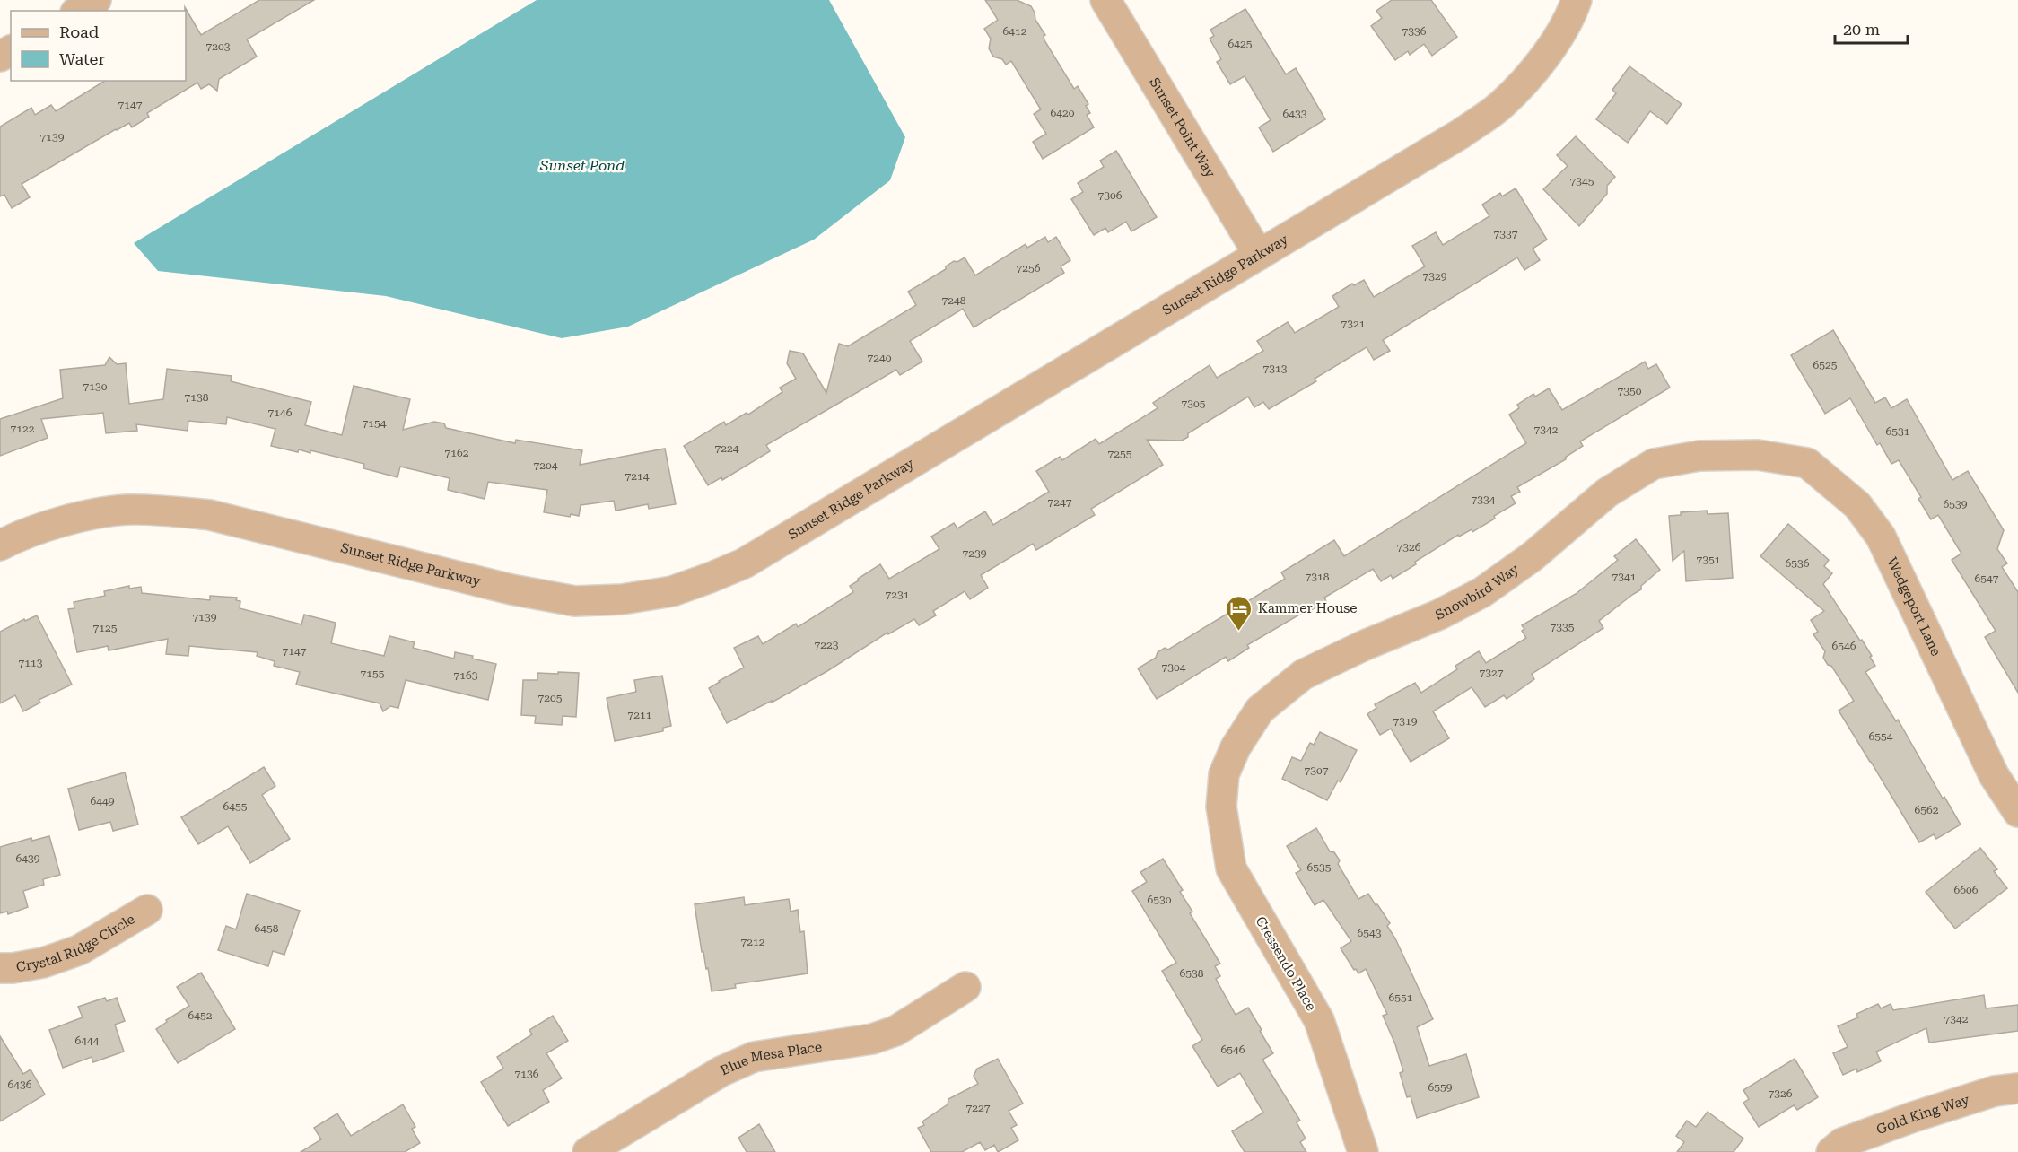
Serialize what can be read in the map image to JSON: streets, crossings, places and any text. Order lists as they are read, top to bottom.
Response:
{
  "streets": {
    "street": [
      "Sunset Point Way",
      "Sunset Ridge Parkway",
      "Snowbird Way",
      "Wedgeport Lane",
      "Crystal Ridge Circle",
      "Cressendo Place",
      "Blue Mesa Place",
      "Gold King Way"
    ]
  },
  "crossings": [
    ["Sunset Point Way", "Sunset Ridge Parkway"],
    ["Snowbird Way", "Wedgeport Lane"],
    ["Snowbird Way", "Cressendo Place"]
  ],
  "water": ["Sunset Pond"],
  "places": {
    "hotel": ["Kammer House"]
  },
  "house_numbers": [
    "6412",
    "7336",
    "6425",
    "7203",
    "7147",
    "6420",
    "6433",
    "7139",
    "7345",
    "7306",
    "7337",
    "7256",
    "7329",
    "7248",
    "7321",
    "7240",
    "6525",
    "7313",
    "7130",
    "7350",
    "7138",
    "7305",
    "7146",
    "7154",
    "7122",
    "7342",
    "6531",
    "7224",
    "7162",
    "7255",
    "7204",
    "7214",
    "7334",
    "7247",
    "6539",
    "7326",
    "7239",
    "7351",
    "6536",
    "7318",
    "7341",
    "6547",
    "7231",
    "7139",
    "7335",
    "7125",
    "7223",
    "6546",
    "7147",
    "7113",
    "7304",
    "7327",
    "7155",
    "7163",
    "7205",
    "7211",
    "7319",
    "6554",
    "7307",
    "6449",
    "6455",
    "6562",
    "6439",
    "6535",
    "6606",
    "6530",
    "6458",
    "6543",
    "7212",
    "6538",
    "6551",
    "6452",
    "7342",
    "6444",
    "6546",
    "7136",
    "6436",
    "6559",
    "7326",
    "7227"
  ],
  "legend": ["Road", "Water"],
  "scale_bar": "20 m"
}
